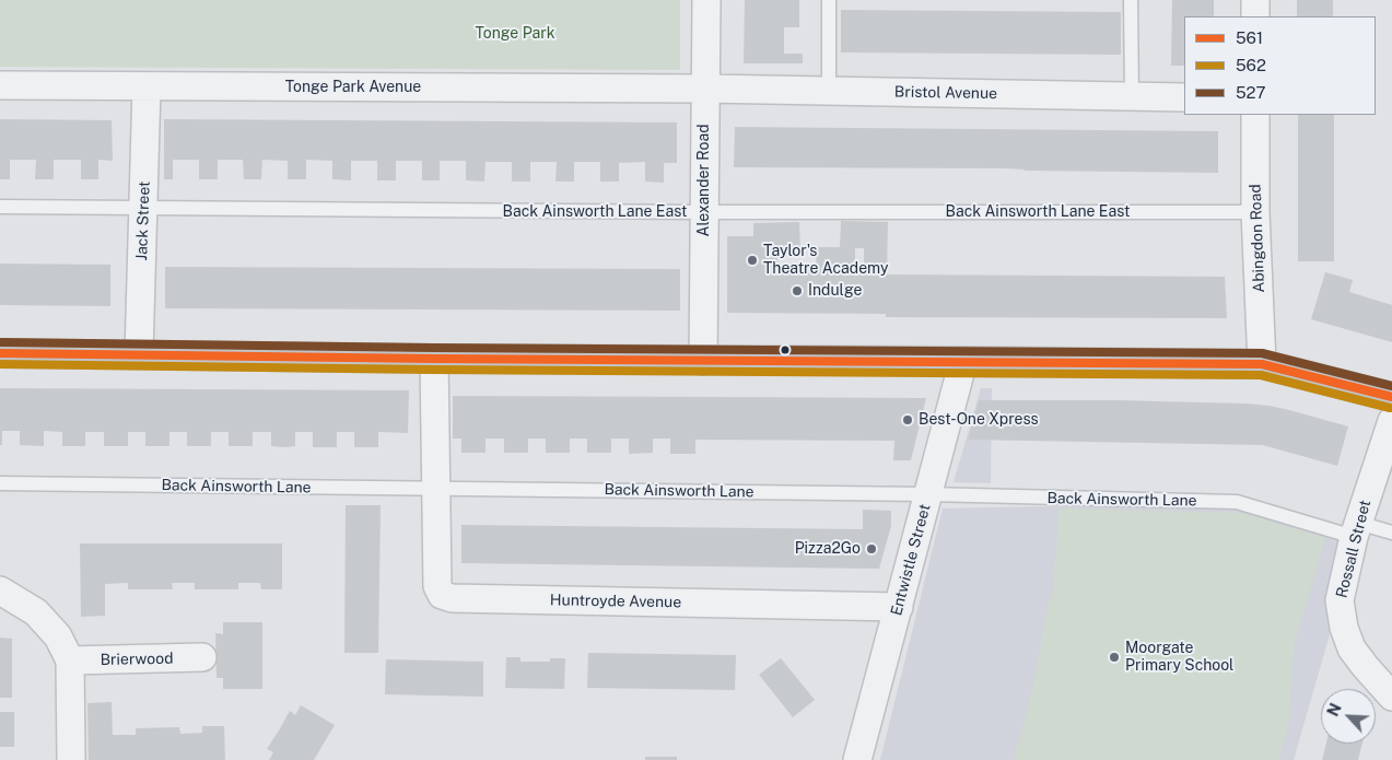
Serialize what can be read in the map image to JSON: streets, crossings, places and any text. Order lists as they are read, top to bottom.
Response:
{
  "streets": {
    "street": [
      "Tonge Park Avenue",
      "Bristol Avenue",
      "Alexander Road",
      "Jack Street",
      "Abingdon Road",
      "Rossall Street",
      "Entwistle Street",
      "Huntroyde Avenue",
      "Brierwood"
    ],
    "lane": ["Back Ainsworth Lane East", "Back Ainsworth Lane"]
  },
  "crossings": [
    ["Tonge Park Avenue", "Bristol Avenue"],
    ["Tonge Park Avenue", "Alexander Road"],
    ["Tonge Park Avenue", "Jack Street"],
    ["Bristol Avenue", "Alexander Road"],
    ["Alexander Road", "Back Ainsworth Lane East"],
    ["Back Ainsworth Lane East", "Jack Street"],
    ["Back Ainsworth Lane East", "Abingdon Road"],
    ["Back Ainsworth Lane", "Rossall Street"],
    ["Back Ainsworth Lane", "Entwistle Street"],
    ["Back Ainsworth Lane", "Huntroyde Avenue"],
    ["Entwistle Street", "Huntroyde Avenue"]
  ],
  "parks": ["Tonge Park"],
  "places": [
    "Taylor's Theatre Academy",
    "Indulge",
    "Best-One Xpress",
    "Pizza2Go",
    "Moorgate Primary School"
  ],
  "lines": ["transit line 527", "transit line 561", "transit line 562"],
  "legend": ["561", "562", "527"],
  "north": "top left"
}
